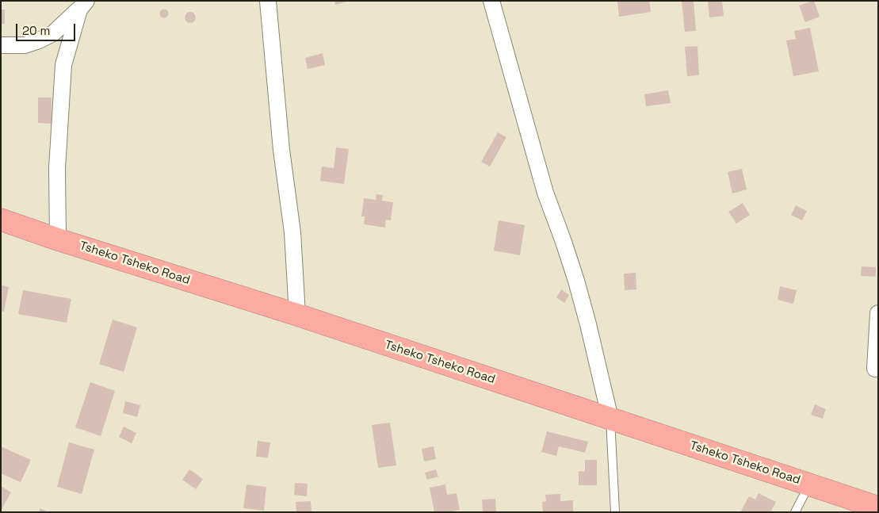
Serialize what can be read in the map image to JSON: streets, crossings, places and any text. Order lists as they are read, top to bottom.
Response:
{
  "streets": {
    "highway": ["Tsheko Tsheko Road"]
  },
  "scale_bar": "20 m"
}
